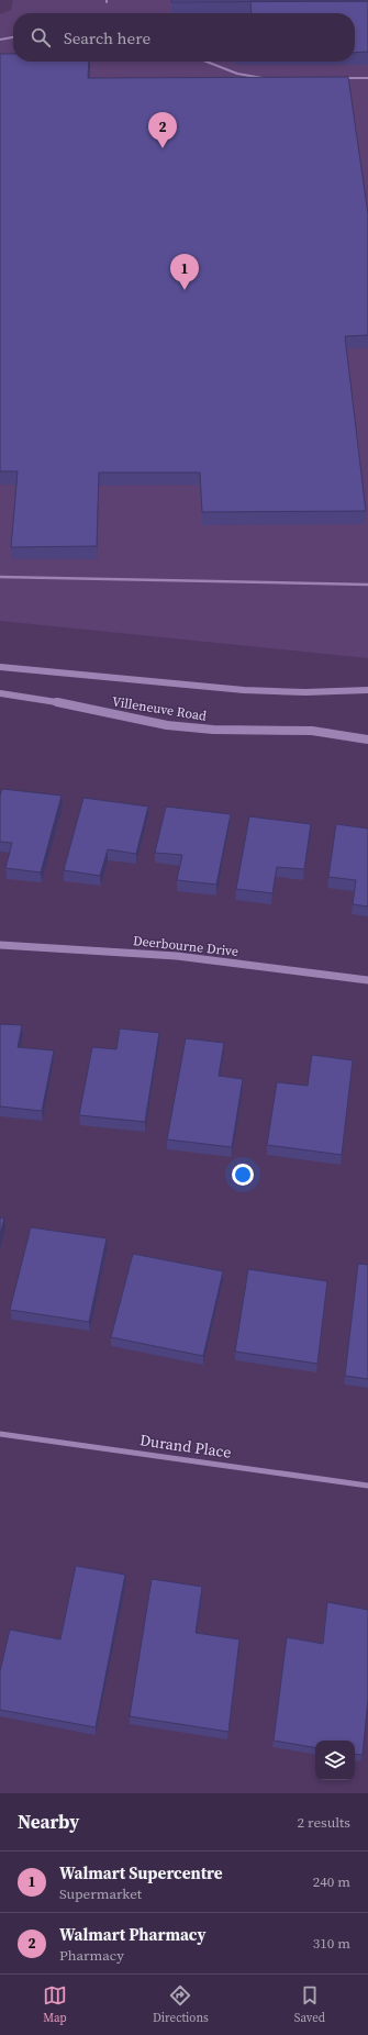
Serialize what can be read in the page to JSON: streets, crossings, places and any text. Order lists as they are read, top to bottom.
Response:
{
  "streets": {
    "main road": ["Villeneuve Road"],
    "street": ["Deerbourne Drive", "Durand Place"]
  },
  "page": {
    "search": "Search here",
    "pins": ["2", "1"],
    "heading": ["Nearby", "2 results"],
    "list": [
      {
        "mark": "1",
        "name": "Walmart Supercentre",
        "note": "Supermarket",
        "value": "240 m"
      },
      {
        "mark": "2",
        "name": "Walmart Pharmacy",
        "note": "Pharmacy",
        "value": "310 m"
      }
    ],
    "nav": ["Map", "Directions", "Saved"]
  }
}
